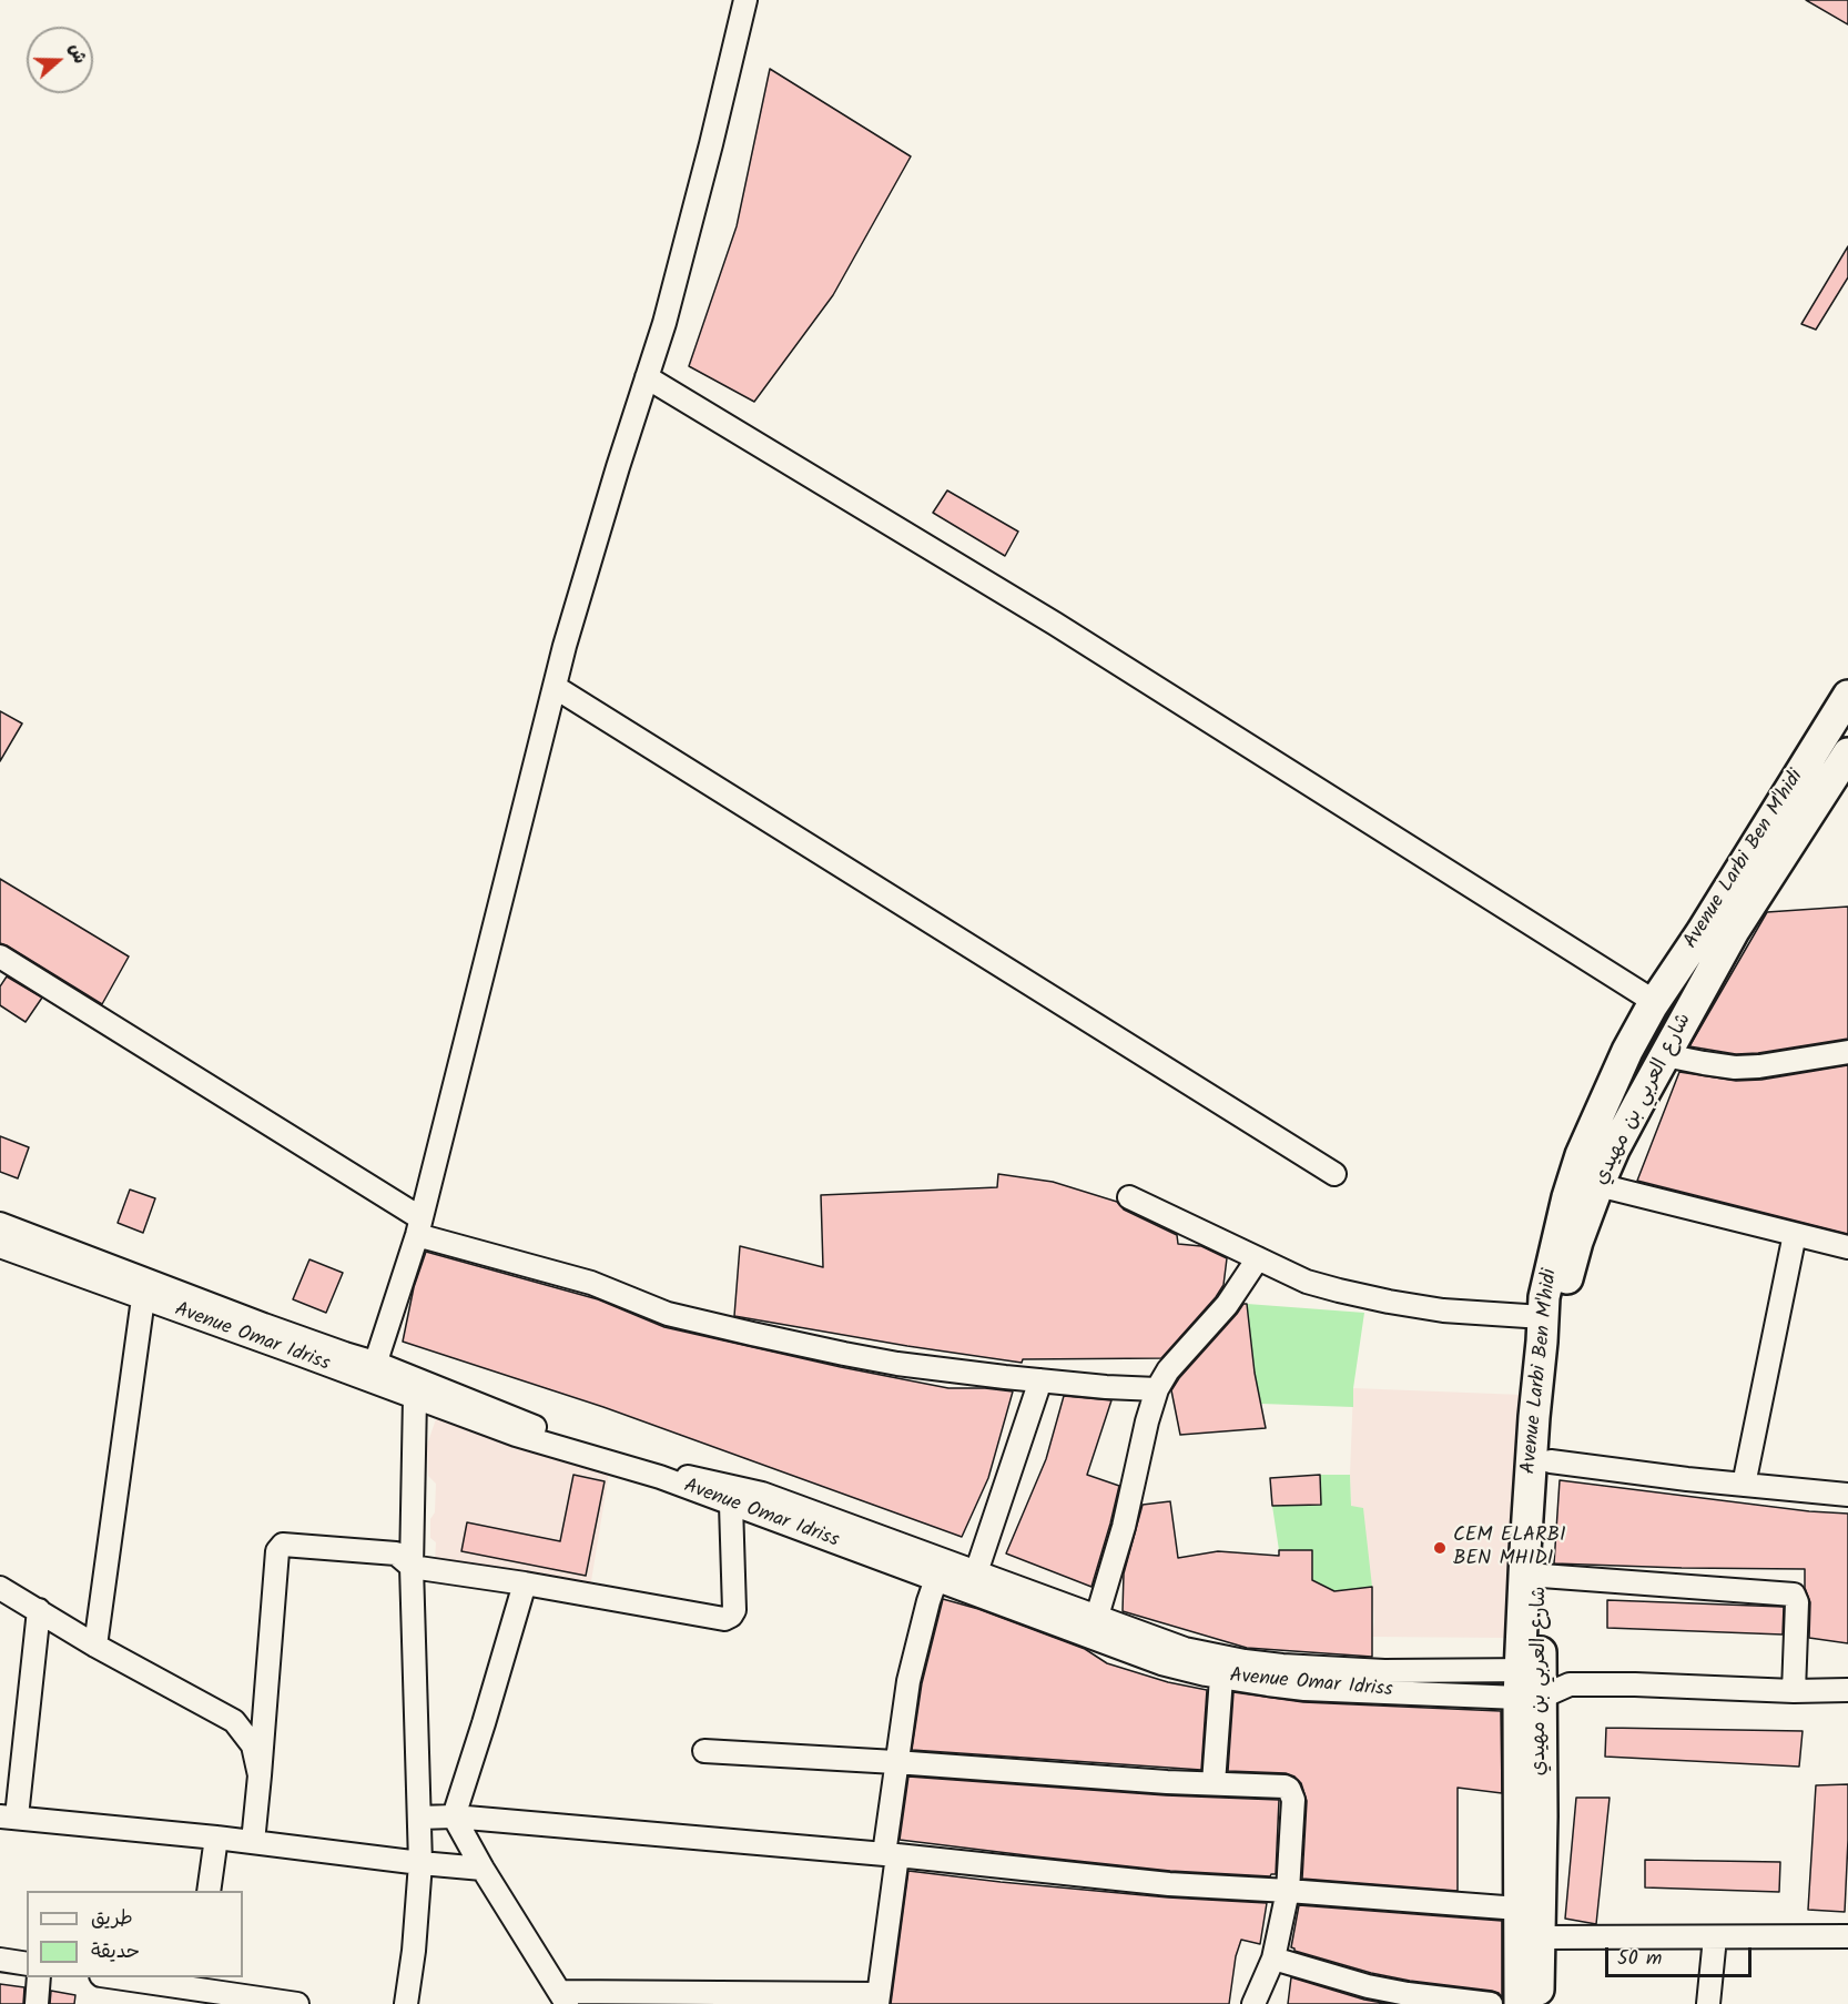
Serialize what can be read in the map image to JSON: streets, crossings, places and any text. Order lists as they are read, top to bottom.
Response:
{
  "streets": {
    "main road": ["Avenue Larbi Ben M'hidi", "شارع العربي بن مهيدي"],
    "street": ["Avenue Omar Idriss"]
  },
  "crossings": [
    ["Avenue Larbi Ben M'hidi", "شارع العربي بن مهيدي"],
    ["Avenue Larbi Ben M'hidi", "Avenue Omar Idriss"],
    ["شارع العربي بن مهيدي", "Avenue Omar Idriss"]
  ],
  "places": ["CEM ELARBI BEN MHIDI"],
  "legend": ["طريق", "حديقة"],
  "scale_bar": "50 m",
  "north": "right"
}
